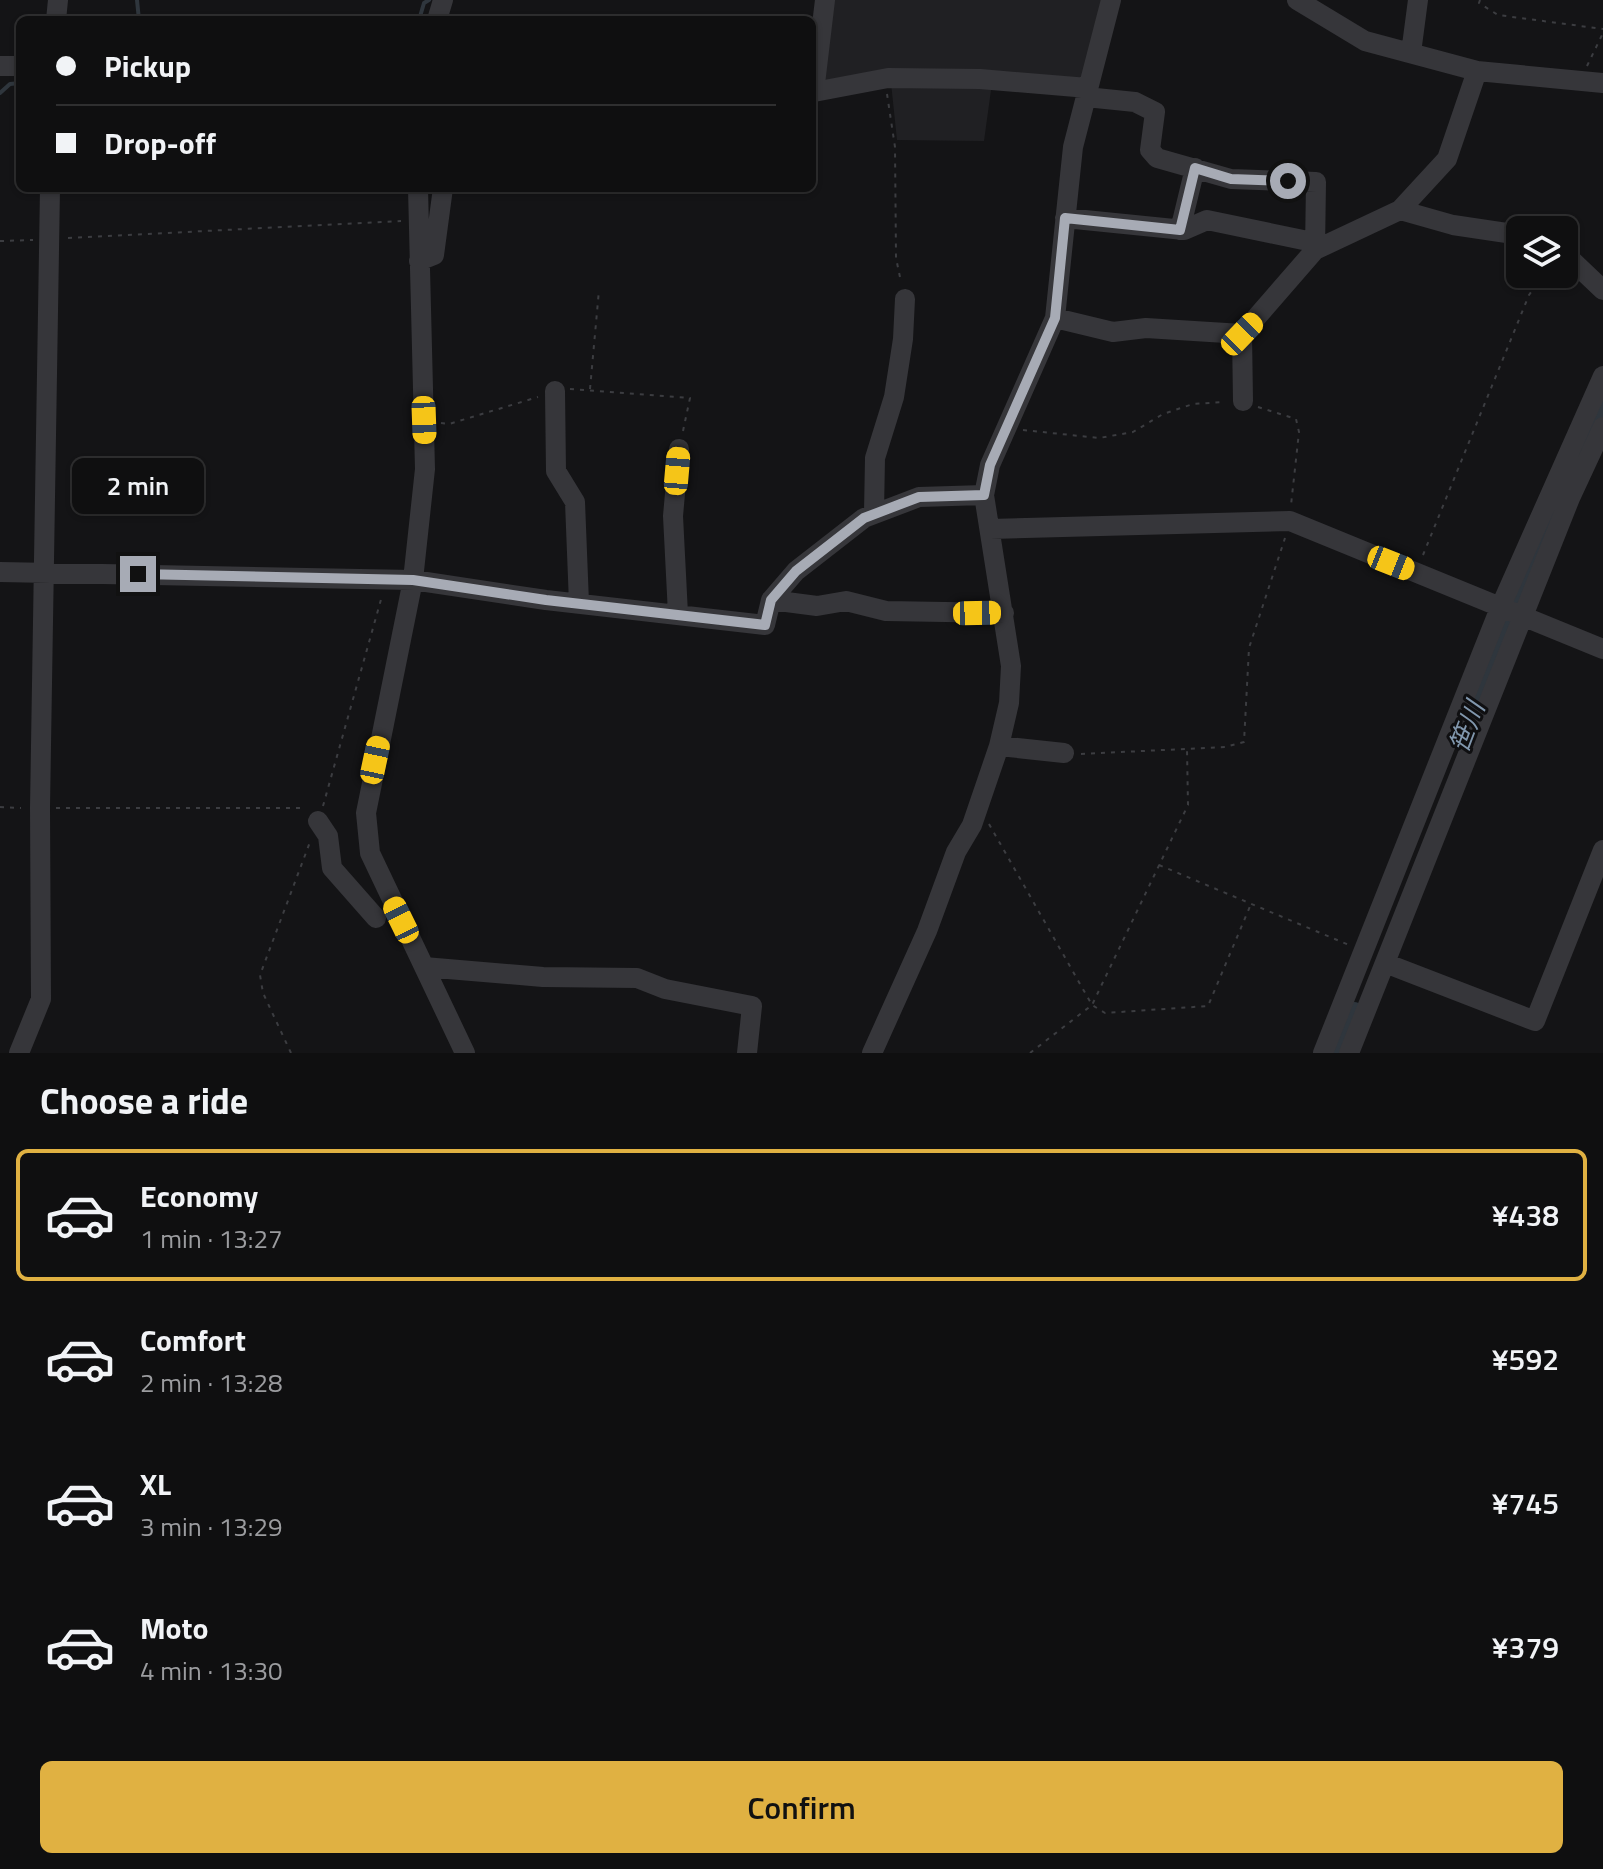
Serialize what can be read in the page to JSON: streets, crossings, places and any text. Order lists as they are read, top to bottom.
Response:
{
  "water": ["笹川"],
  "page": {
    "banner": ["Pickup", "Drop-off"],
    "bubble": "2 min",
    "heading": "Choose a ride",
    "list": [
      {
        "name": "Economy",
        "note": "1 min · 13:27",
        "value": "¥438"
      },
      {
        "name": "Comfort",
        "note": "2 min · 13:28",
        "value": "¥592"
      },
      {
        "name": "XL",
        "note": "3 min · 13:29",
        "value": "¥745"
      },
      {
        "name": "Moto",
        "note": "4 min · 13:30",
        "value": "¥379"
      }
    ],
    "buttons": "Confirm"
  }
}
